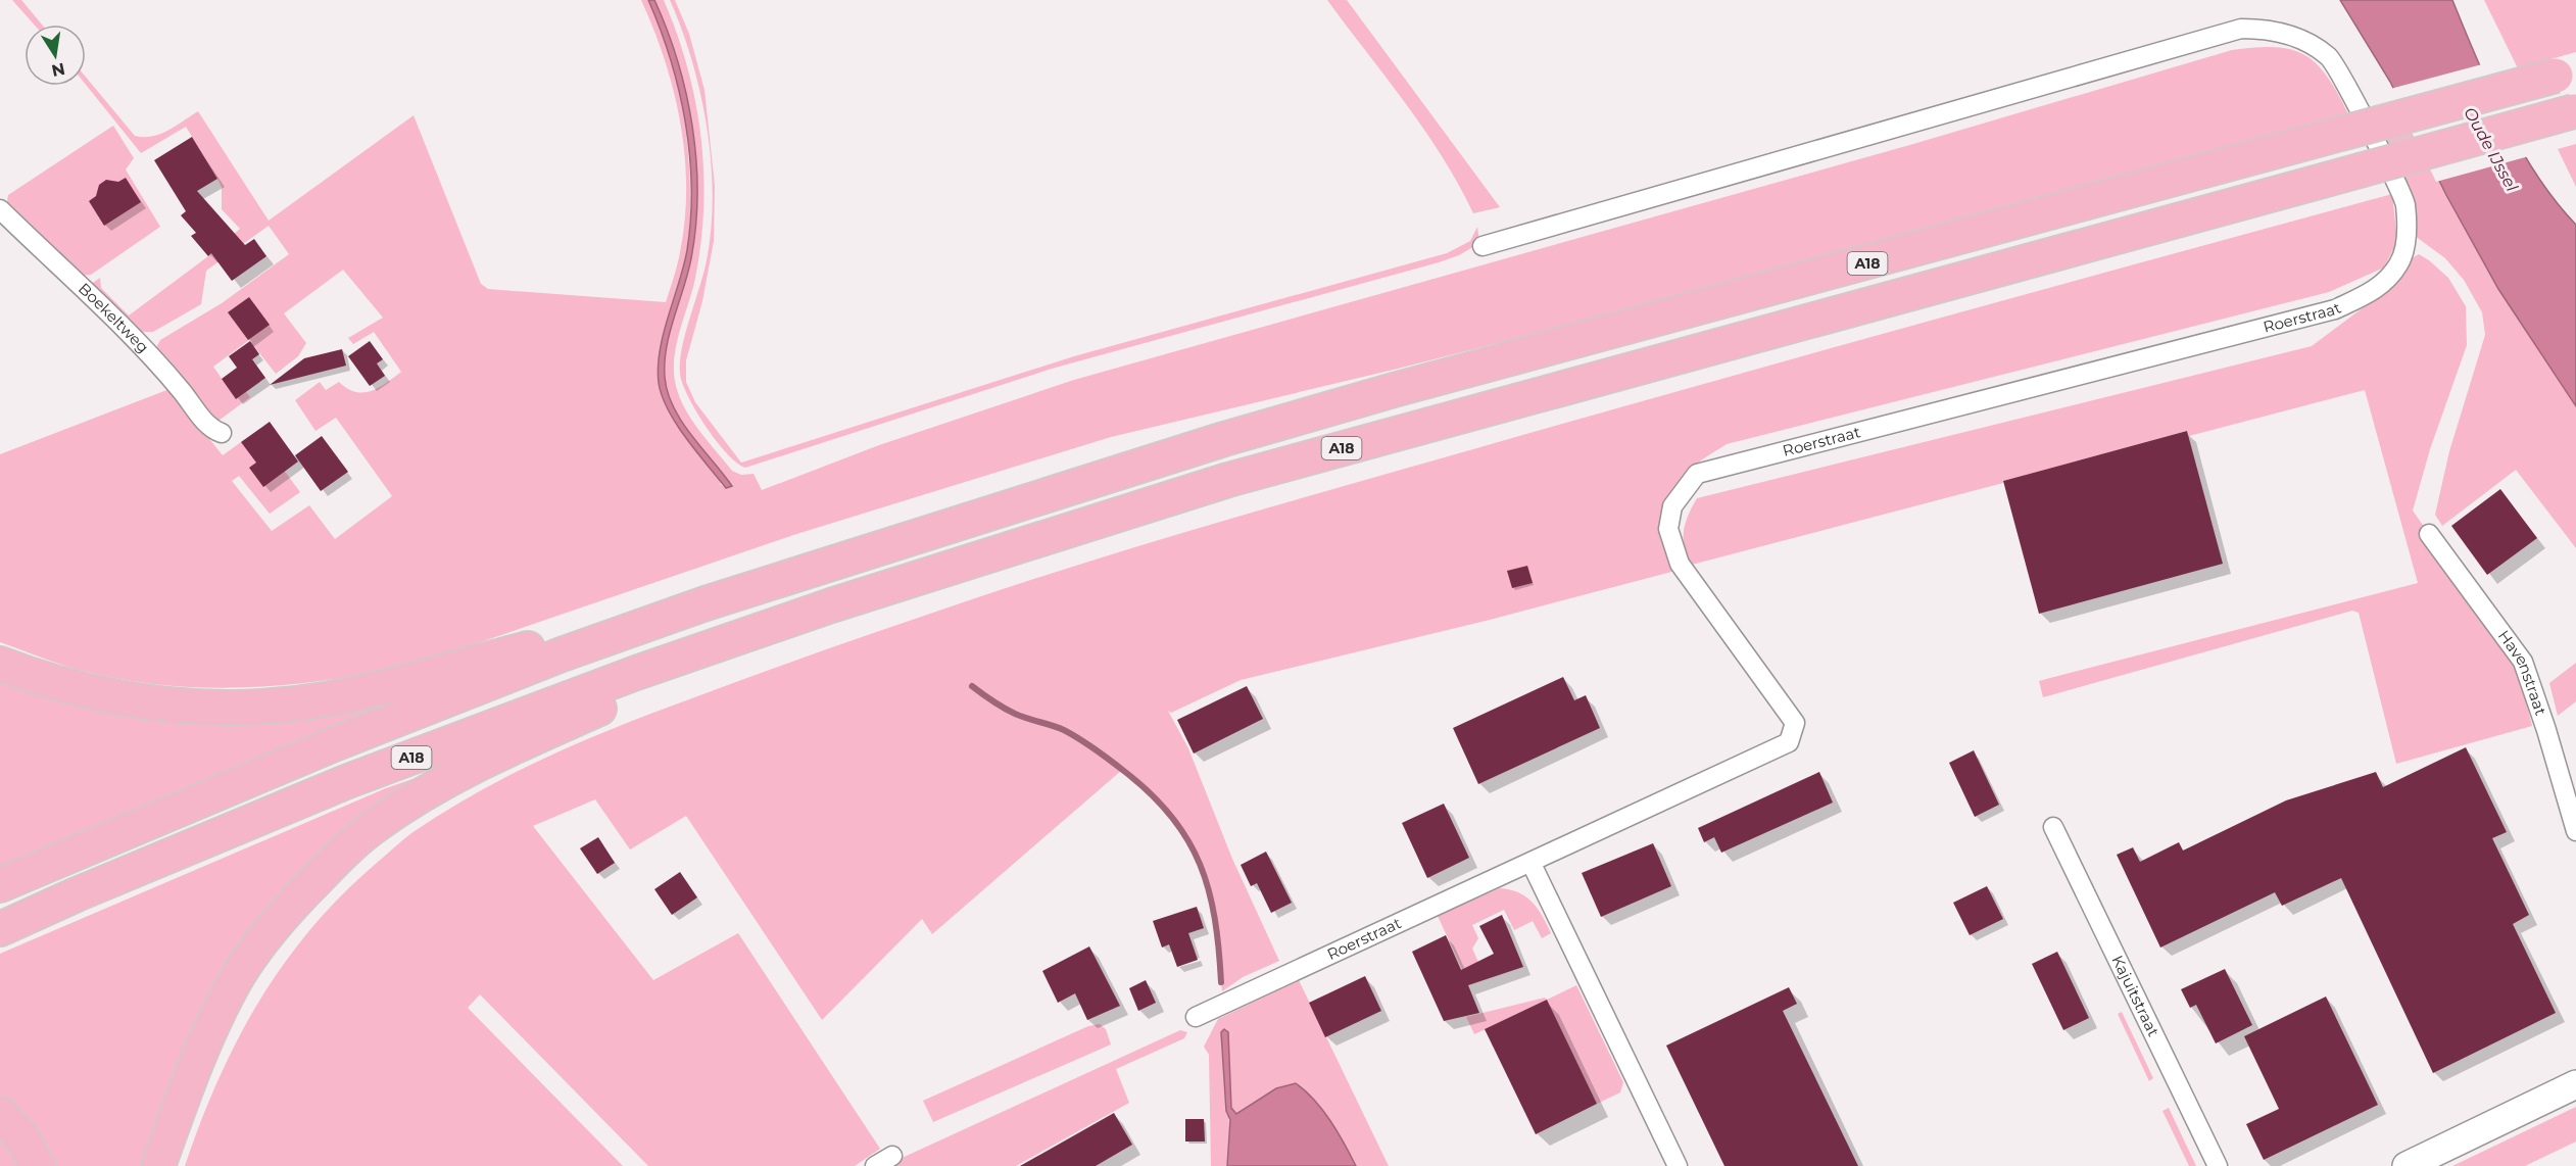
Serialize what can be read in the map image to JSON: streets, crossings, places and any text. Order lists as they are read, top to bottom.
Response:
{
  "streets": {
    "highway": ["A18"],
    "street": [
      "Roerstraat",
      "Boekeltweg",
      "Havenstraat",
      "Kajuitstraat"
    ]
  },
  "water": ["Oude IJssel"],
  "north": "bottom"
}
